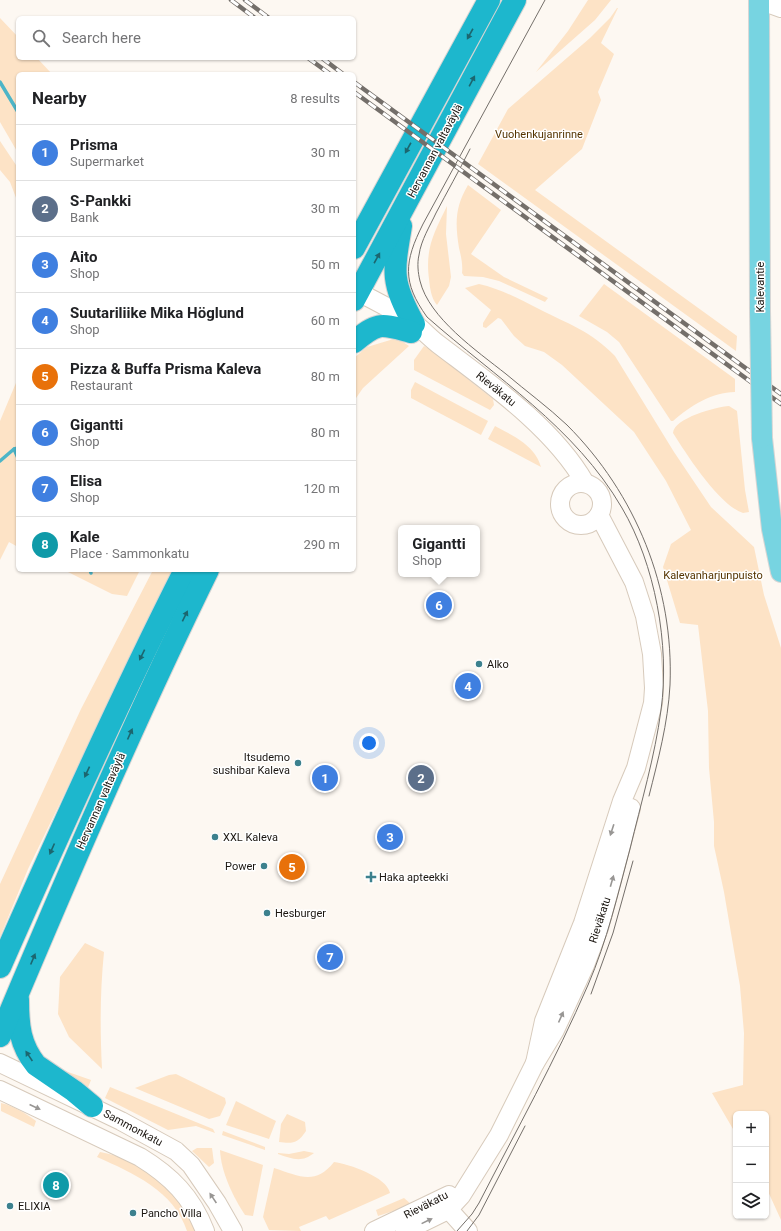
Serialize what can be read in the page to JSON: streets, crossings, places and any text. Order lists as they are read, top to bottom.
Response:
{
  "streets": {
    "highway": ["Hervannan valtaväylä"],
    "main road": ["Kalevantie", "Rieväkatu", "Sammonkatu"]
  },
  "parks": ["Vuohenkujanrinne", "Kalevanharjunpuisto"],
  "places": {
    "other": [
      "Alko",
      "Itsudemo sushibar Kaleva",
      "XXL Kaleva",
      "Power",
      "Hesburger",
      "ELIXIA",
      "Pancho Villa"
    ],
    "health": ["Haka apteekki"]
  },
  "page": {
    "search": "Search here",
    "heading": ["Nearby", "8 results"],
    "list": [
      {
        "mark": "1",
        "name": "Prisma",
        "note": "Supermarket",
        "value": "30 m"
      },
      {
        "mark": "2",
        "name": "S-Pankki",
        "note": "Bank",
        "value": "30 m"
      },
      {
        "mark": "3",
        "name": "Aito",
        "note": "Shop",
        "value": "50 m"
      },
      {
        "mark": "4",
        "name": "Suutariliike Mika Höglund",
        "note": "Shop",
        "value": "60 m"
      },
      {
        "mark": "5",
        "name": "Pizza & Buffa Prisma Kaleva",
        "note": "Restaurant",
        "value": "80 m"
      },
      {
        "mark": "6",
        "name": "Gigantti",
        "note": "Shop",
        "value": "80 m"
      },
      {
        "mark": "7",
        "name": "Elisa",
        "note": "Shop",
        "value": "120 m"
      },
      {
        "mark": "8",
        "name": "Kale",
        "note": "Place · Sammonkatu",
        "value": "290 m"
      }
    ],
    "popup": ["Gigantti", "Shop"],
    "pins": [
      "6",
      "4",
      "1",
      "2",
      "3",
      "5",
      "7",
      "8"
    ],
    "map_buttons": ["+", "−"]
  }
}
